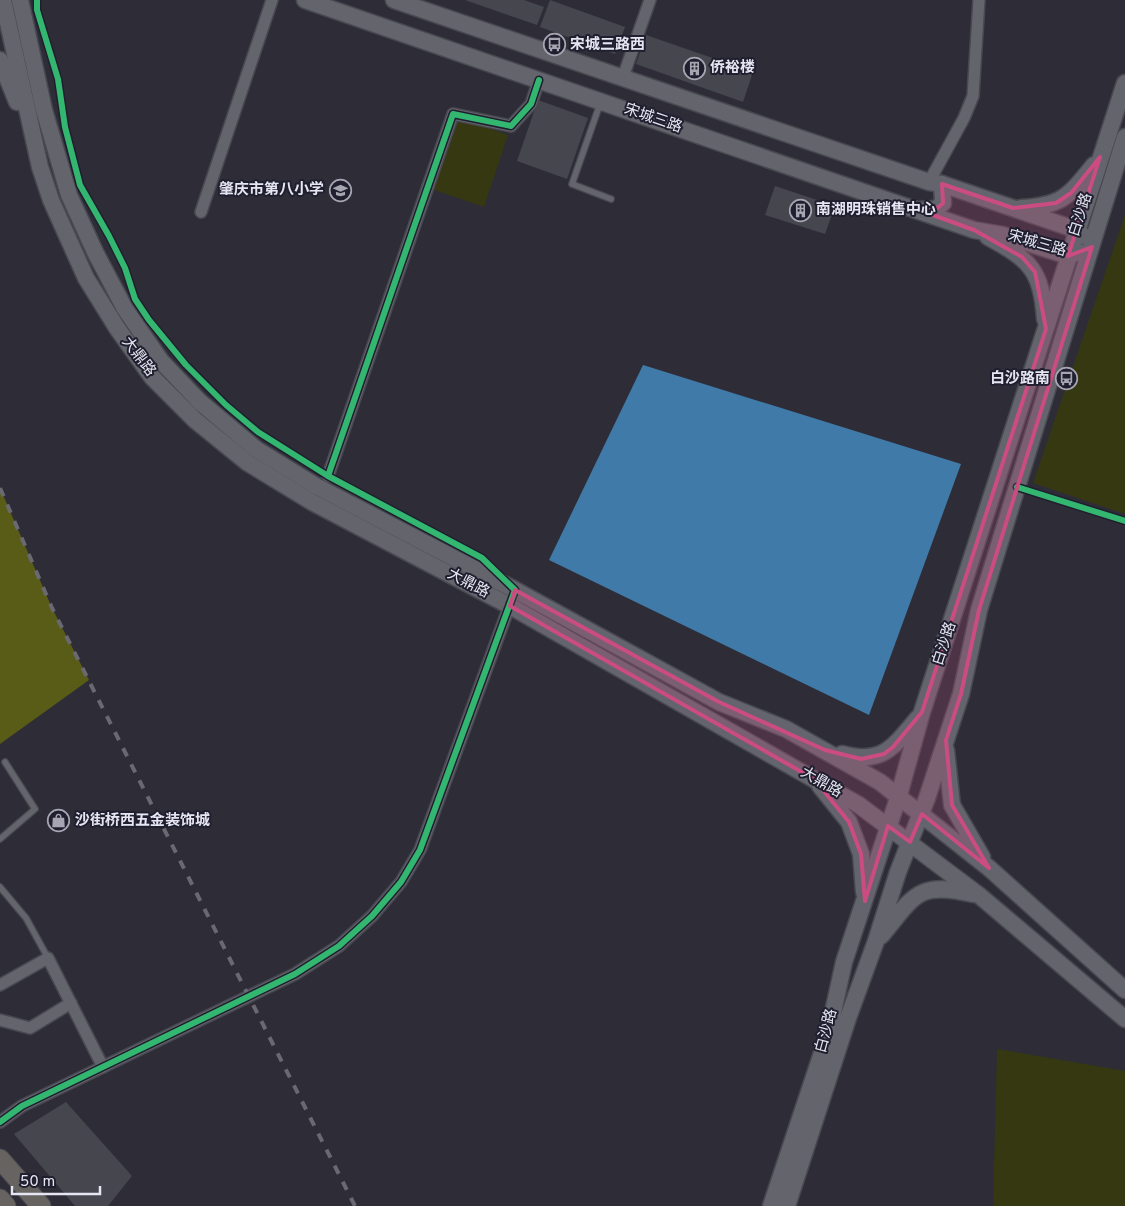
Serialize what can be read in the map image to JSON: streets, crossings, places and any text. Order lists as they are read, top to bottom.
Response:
{
  "streets": {
    "main road": ["宋城三路", "白沙路", "大鼎路"]
  },
  "crossings": [
    ["宋城三路", "白沙路"],
    ["白沙路", "大鼎路"]
  ],
  "places": {
    "bus stop": ["宋城三路西", "白沙路南"],
    "building": ["侨裕楼", "南湖明珠销售中心"],
    "school or university": ["肇庆市第八小学"],
    "shop": ["沙街桥西五金装饰城"]
  },
  "scale_bar": "50 m"
}
